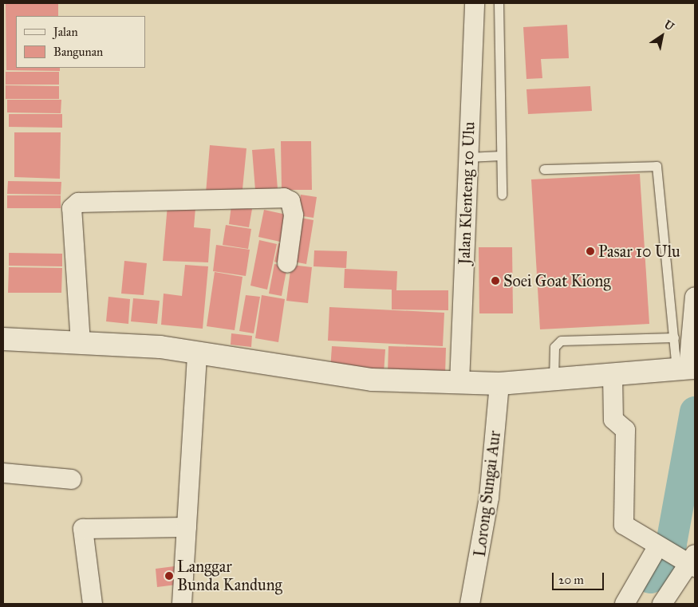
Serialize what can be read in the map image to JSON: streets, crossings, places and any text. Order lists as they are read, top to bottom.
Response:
{
  "streets": {
    "street": ["Jalan Klenteng 10 Ulu", "Lorong Sungai Aur"]
  },
  "places": ["Pasar 10 Ulu", "Soei Goat Kiong", "Langgar Bunda Kandung"],
  "legend": ["Jalan", "Bangunan"],
  "scale_bar": "20 m",
  "north": "top right"
}
